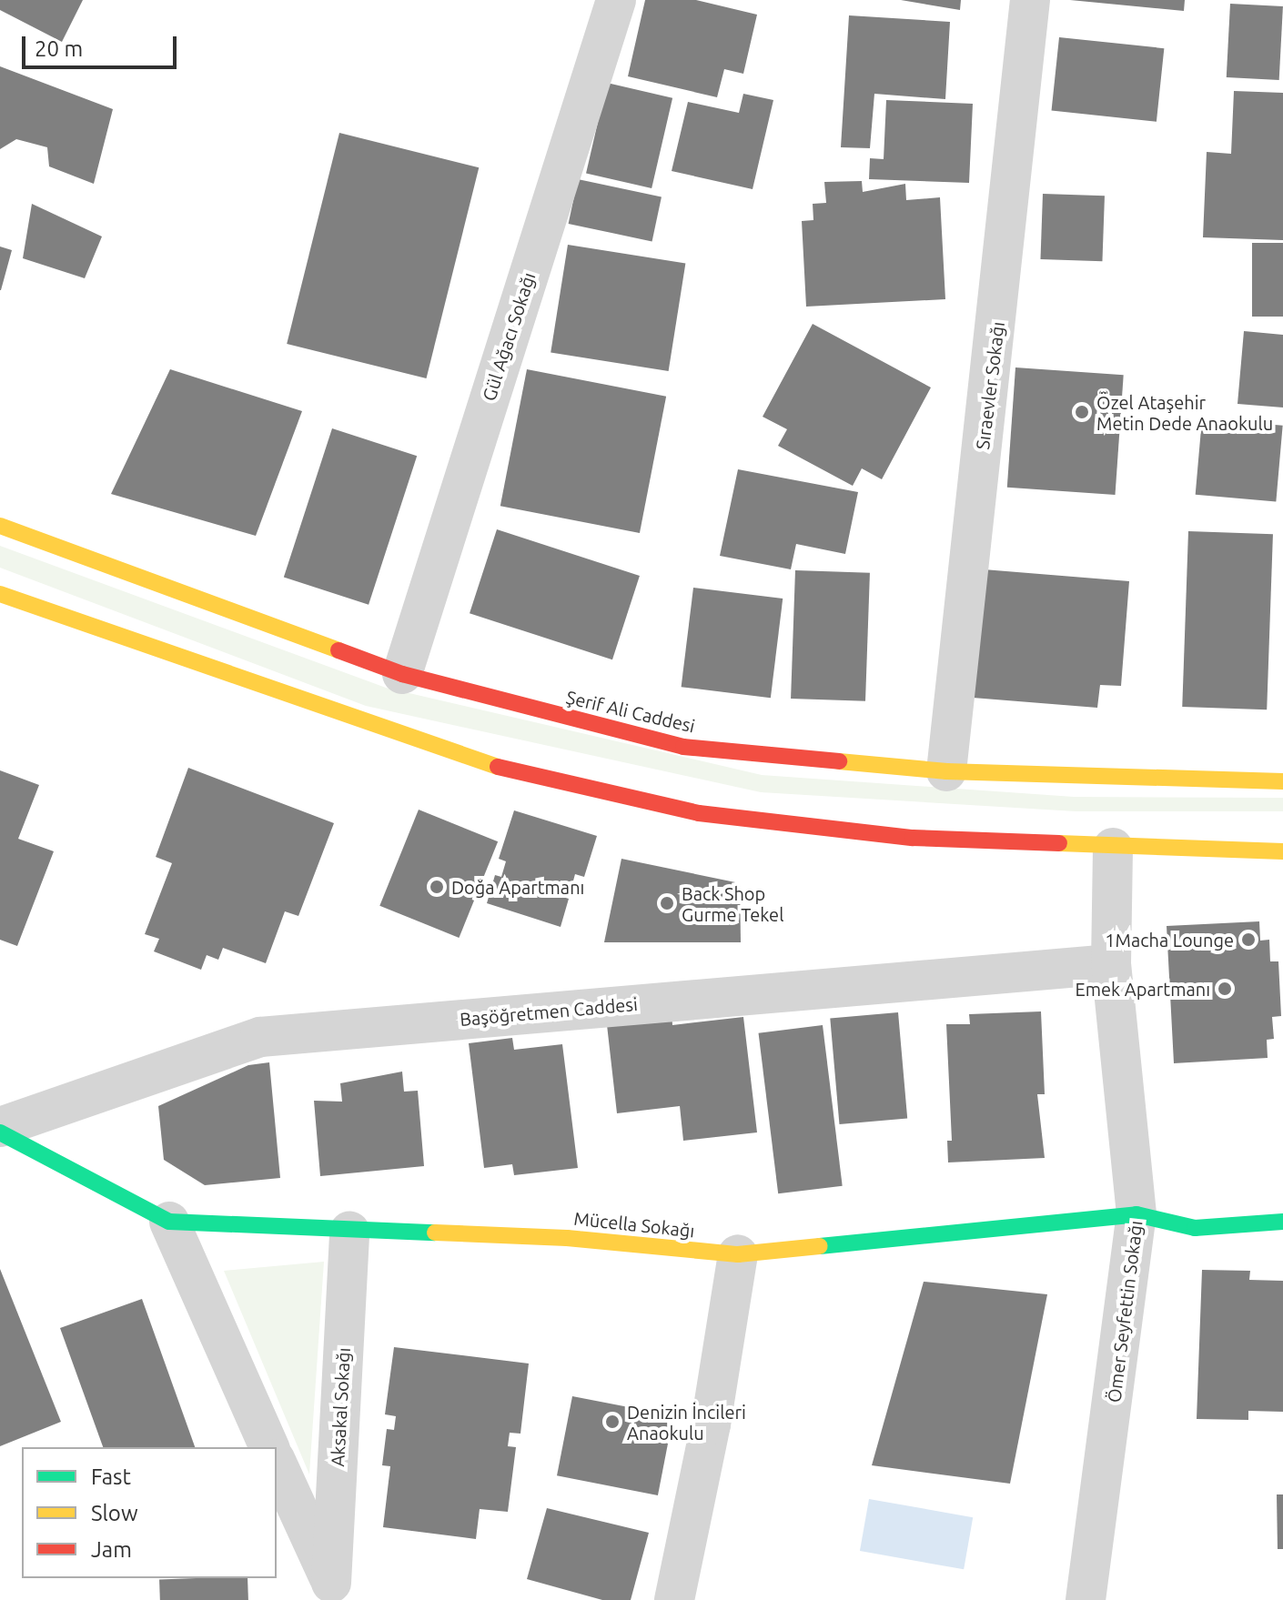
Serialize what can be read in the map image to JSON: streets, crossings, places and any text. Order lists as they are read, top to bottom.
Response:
{
  "streets": {
    "street": [
      "Gül Ağacı Sokağı",
      "Sıraevler Sokağı",
      "Şerif Ali Caddesi",
      "Başöğretmen Caddesi",
      "Mücella Sokağı",
      "Ömer Seyfettin Sokağı",
      "Aksakal Sokağı"
    ]
  },
  "crossings": [
    ["Gül Ağacı Sokağı", "Şerif Ali Caddesi"],
    ["Sıraevler Sokağı", "Şerif Ali Caddesi"],
    ["Başöğretmen Caddesi", "Ömer Seyfettin Sokağı"],
    ["Mücella Sokağı", "Ömer Seyfettin Sokağı"],
    ["Mücella Sokağı", "Aksakal Sokağı"]
  ],
  "places": [
    "Özel Ataşehir Metin Dede Anaokulu",
    "Doğa Apartmanı",
    "Back Shop Gurme Tekel",
    "1Macha Lounge",
    "Emek Apartmanı",
    "Denizin İncileri Anaokulu"
  ],
  "legend": ["Fast", "Slow", "Jam"],
  "scale_bar": "20 m"
}
